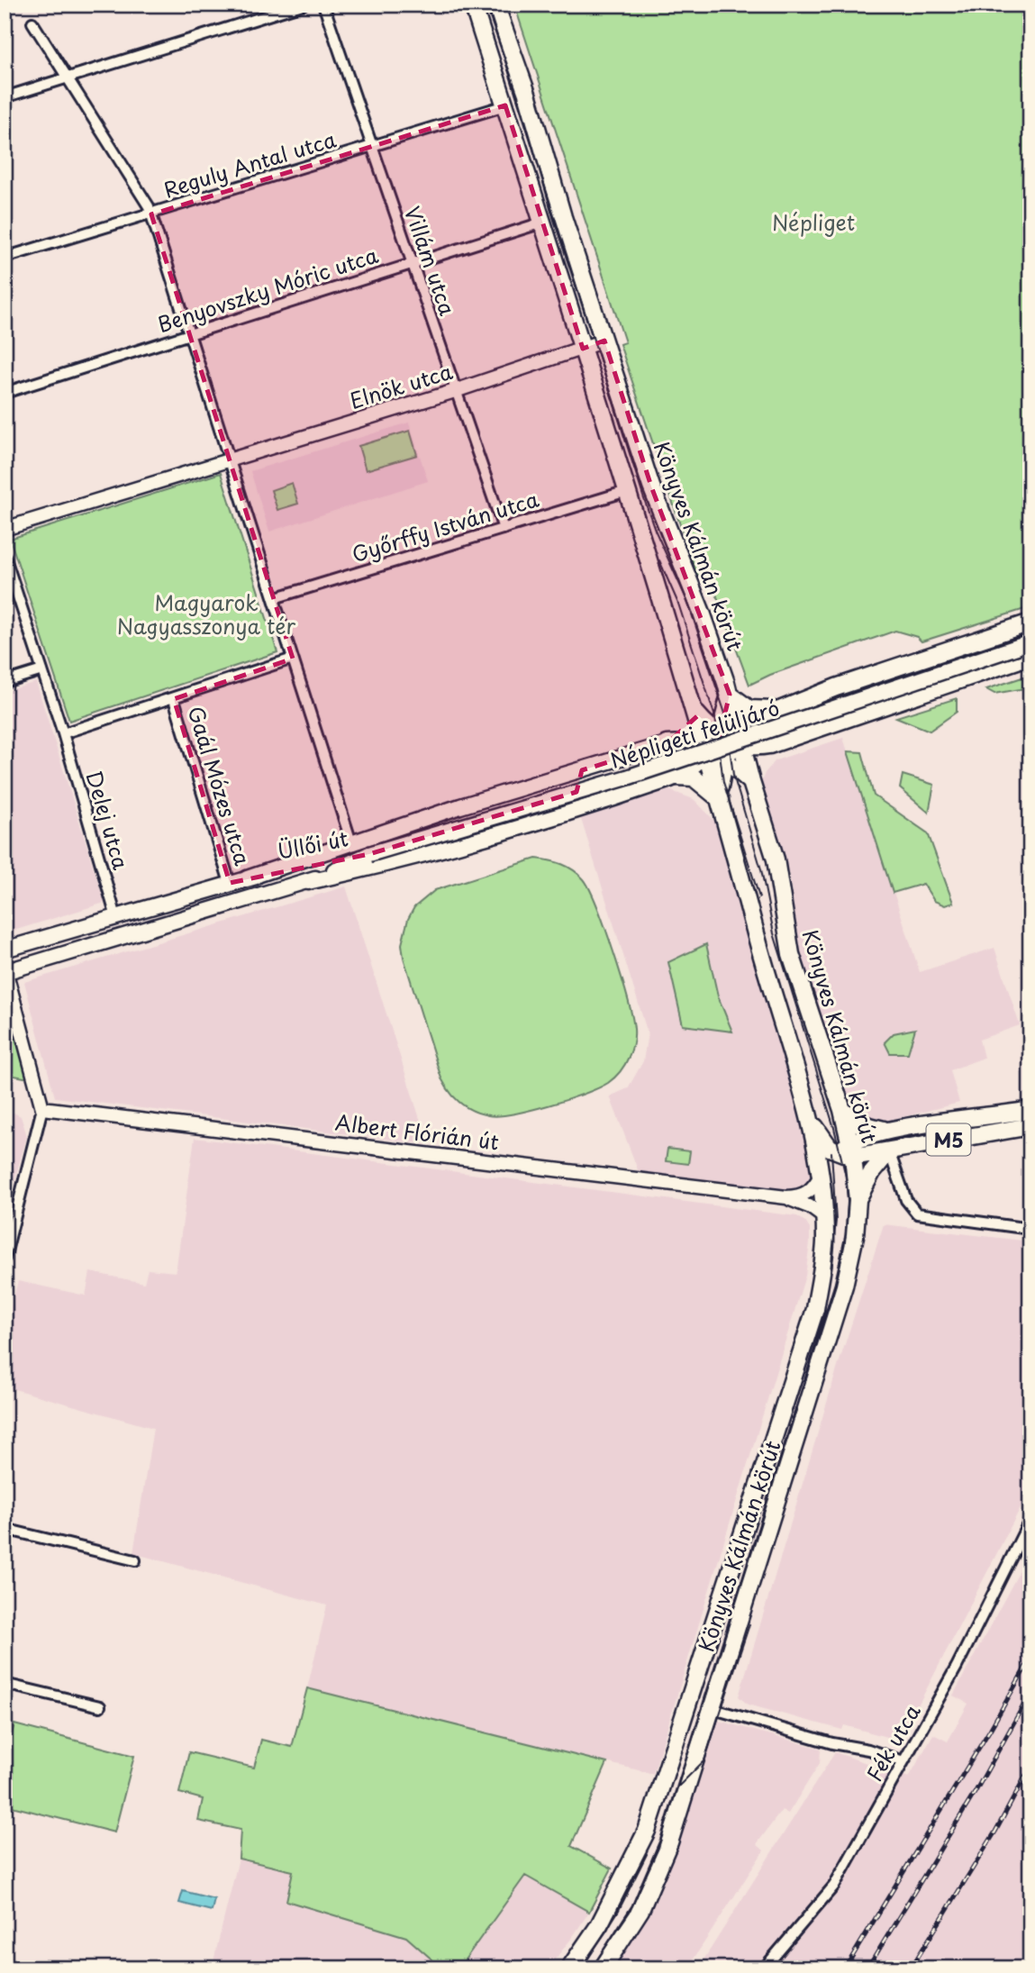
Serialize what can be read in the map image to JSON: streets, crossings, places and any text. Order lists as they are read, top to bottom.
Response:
{
  "streets": {
    "main road": [
      "Könyves Kálmán körút",
      "Népligeti felüljáró",
      "Üllői út",
      "M5"
    ],
    "street": [
      "Reguly Antal utca",
      "Villám utca",
      "Benyovszky Móric utca",
      "Elnök utca",
      "Győrffy István utca",
      "Gaál Mózes utca",
      "Delej utca",
      "Albert Flórián út",
      "Fék utca"
    ]
  },
  "crossings": [
    ["Reguly Antal utca", "Villám utca"],
    ["Reguly Antal utca", "Könyves Kálmán körút"],
    ["Villám utca", "Benyovszky Móric utca"],
    ["Villám utca", "Elnök utca"],
    ["Villám utca", "Győrffy István utca"],
    ["Benyovszky Móric utca", "Könyves Kálmán körút"],
    ["Elnök utca", "Könyves Kálmán körút"],
    ["Győrffy István utca", "Könyves Kálmán körút"],
    ["Könyves Kálmán körút", "Albert Flórián út"],
    ["Könyves Kálmán körút", "M5"],
    ["Népligeti felüljáró", "Üllői út"],
    ["Gaál Mózes utca", "Üllői út"],
    ["Delej utca", "Üllői út"]
  ],
  "parks": ["Népliget", "Magyarok Nagyasszonya tér"]
}
